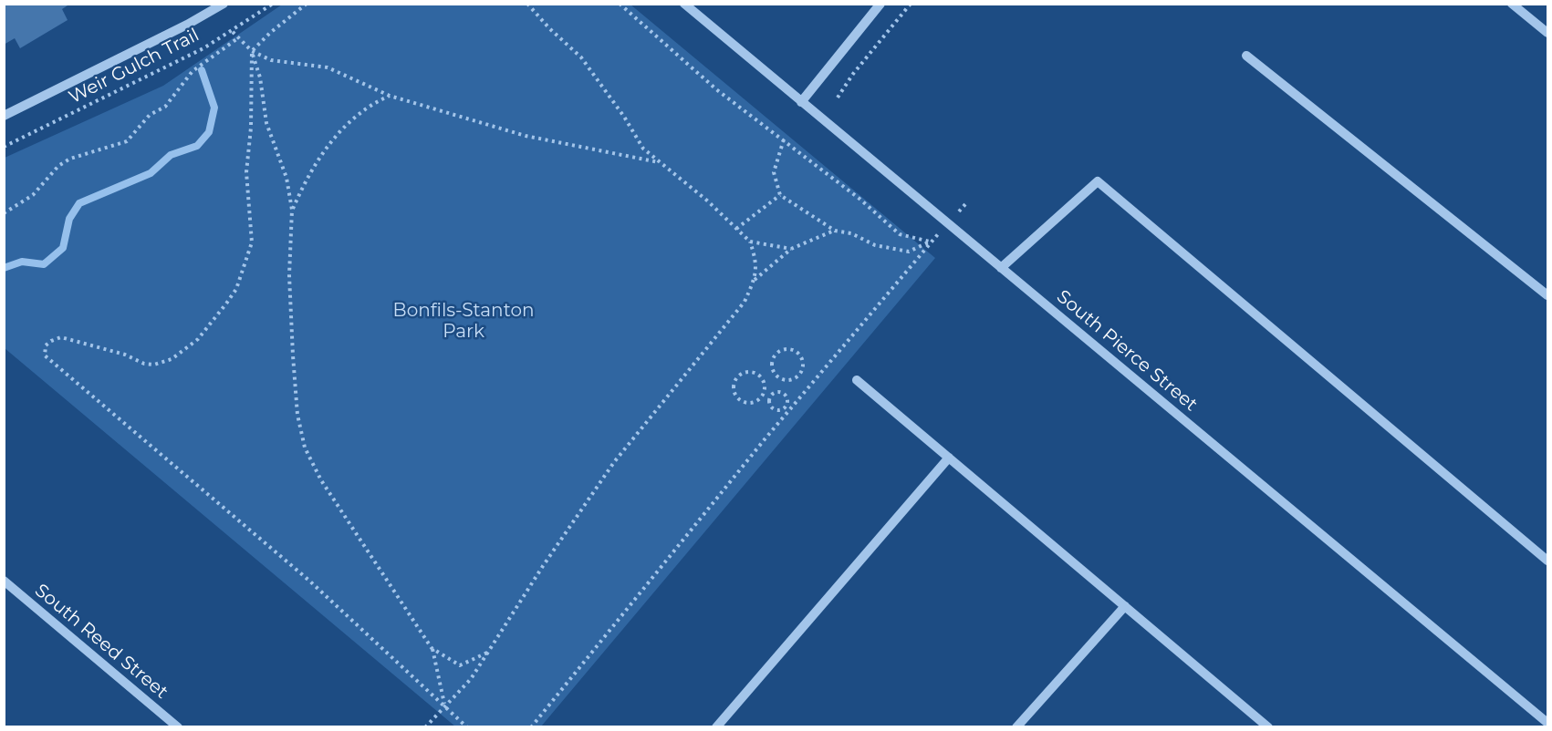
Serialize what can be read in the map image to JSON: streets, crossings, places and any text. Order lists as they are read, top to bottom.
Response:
{
  "streets": {
    "street": ["South Pierce Street", "South Reed Street"],
    "path": ["Weir Gulch Trail"]
  },
  "parks": ["Bonfils-Stanton Park"]
}
